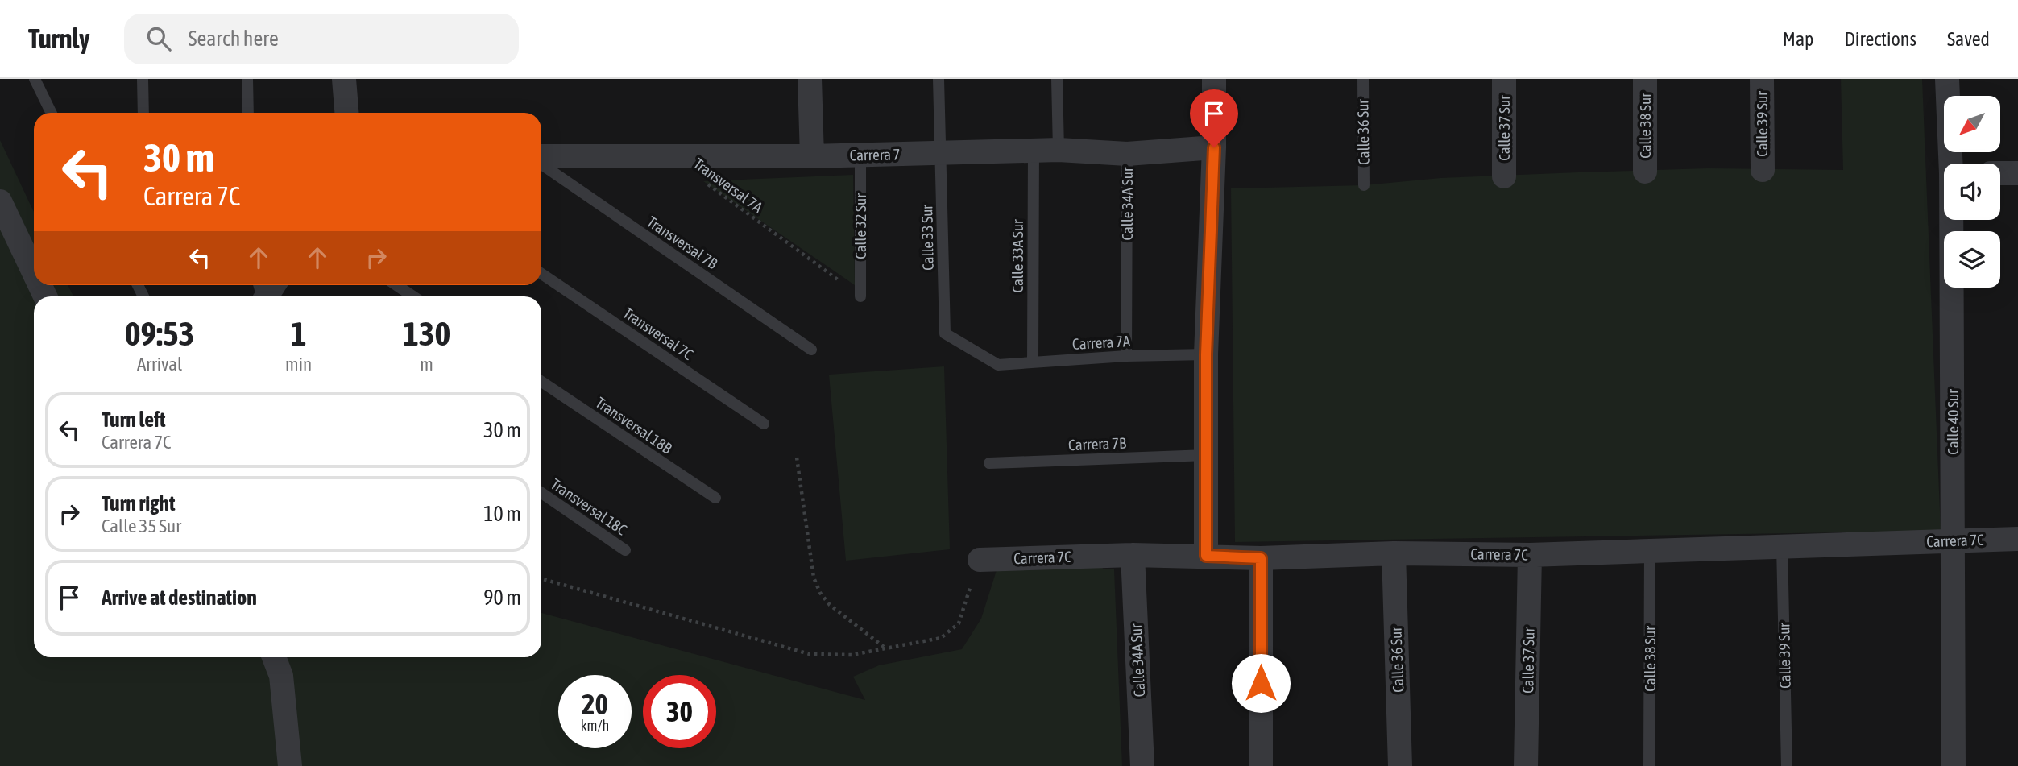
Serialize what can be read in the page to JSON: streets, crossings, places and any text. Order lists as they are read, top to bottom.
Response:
{
  "streets": {
    "street": [
      "Calle 39 Sur",
      "Calle 38 Sur",
      "Calle 37 Sur",
      "Calle 36 Sur",
      "Carrera 7",
      "Calle 34A Sur",
      "Calle 40 Sur",
      "Carrera 7C"
    ],
    "lane": [
      "Calle 32 Sur",
      "Calle 33 Sur",
      "Transversal 7B",
      "Calle 33A Sur",
      "Transversal 7C",
      "Carrera 7A",
      "Transversal 18B",
      "Carrera 7B",
      "Transversal 18C"
    ],
    "path": ["Transversal 7A"]
  },
  "crossings": [
    ["Calle 39 Sur", "Carrera 7C"],
    ["Calle 38 Sur", "Carrera 7C"],
    ["Calle 37 Sur", "Carrera 7C"],
    ["Calle 36 Sur", "Carrera 7C"],
    ["Carrera 7", "Calle 34A Sur"],
    ["Carrera 7", "Calle 32 Sur"],
    ["Carrera 7", "Calle 33 Sur"],
    ["Carrera 7", "Calle 33A Sur"],
    ["Transversal 7A", "Calle 32 Sur"],
    ["Calle 34A Sur", "Carrera 7A"],
    ["Calle 34A Sur", "Carrera 7C"],
    ["Calle 33 Sur", "Carrera 7A"],
    ["Calle 33A Sur", "Carrera 7A"],
    ["Calle 40 Sur", "Carrera 7C"]
  ],
  "north": "bottom left",
  "page": {
    "header": "Turnly",
    "search": "Search here",
    "nav": ["Map", "Directions", "Saved"],
    "turn": ["30 m", "Carrera 7C"],
    "eta": [
      "09:53",
      "Arrival",
      "1",
      "min",
      "130",
      "m"
    ],
    "list": [
      {
        "name": "Turn left",
        "note": "Carrera 7C",
        "value": "30 m"
      },
      {
        "name": "Turn right",
        "note": "Calle 35 Sur",
        "value": "10 m"
      },
      {
        "name": "Arrive at destination",
        "value": "90 m"
      }
    ],
    "speed": "20 km/h",
    "limit": "30"
  }
}
